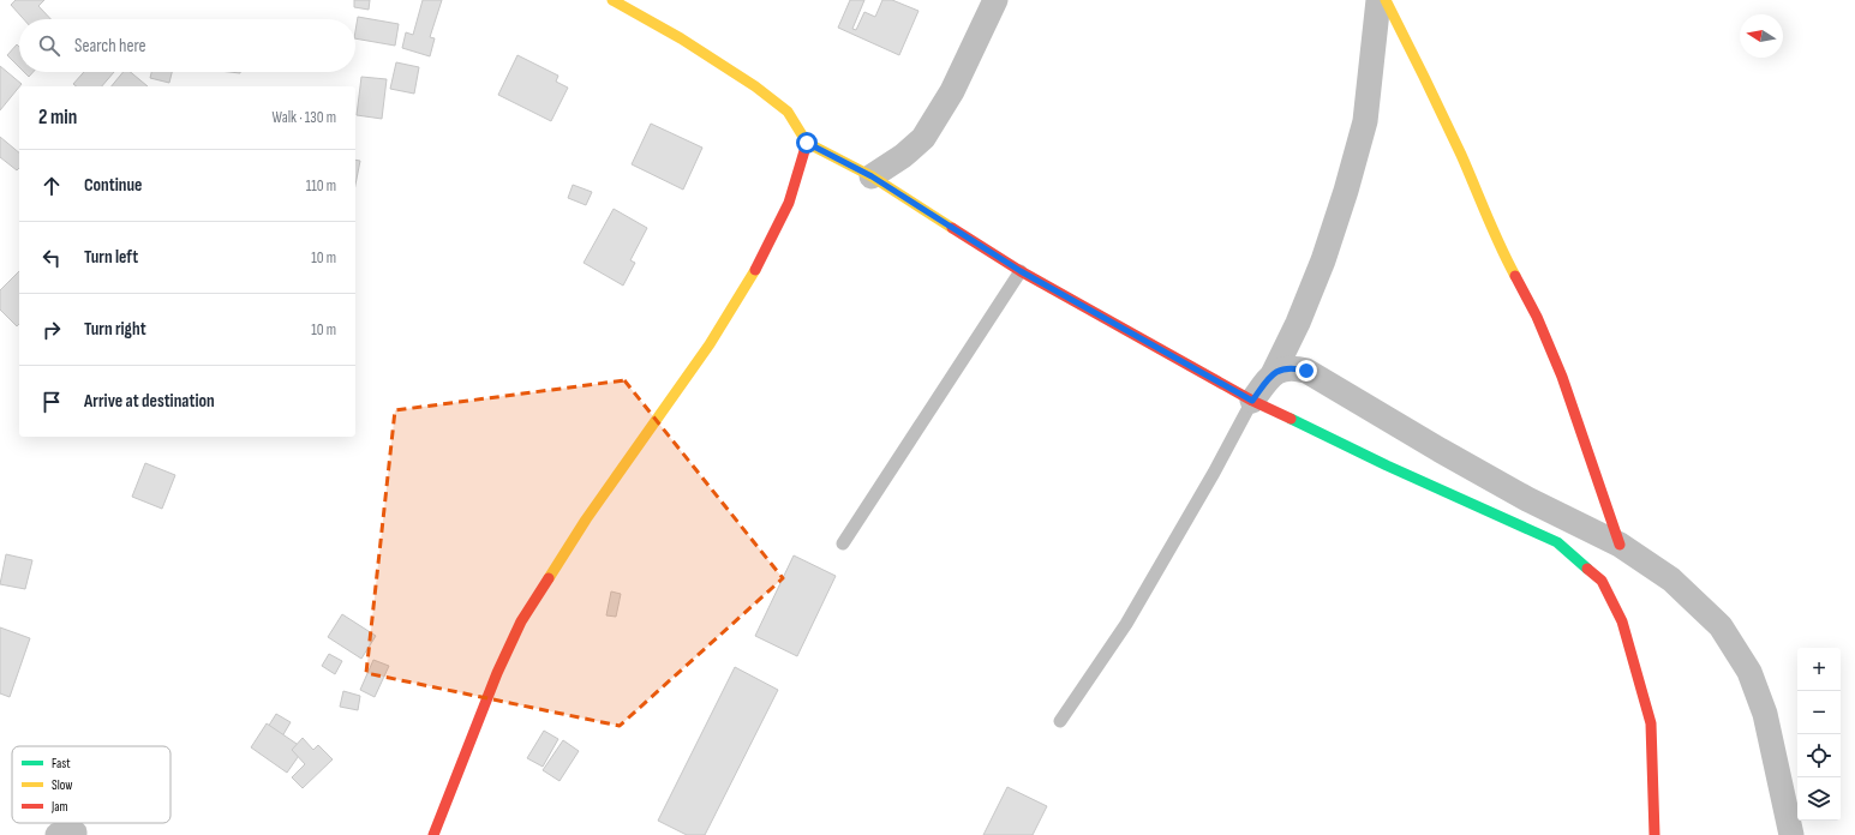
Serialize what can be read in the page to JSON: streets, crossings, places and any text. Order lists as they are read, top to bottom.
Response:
{
  "legend": ["Fast", "Slow", "Jam"],
  "north": "left",
  "page": {
    "search": "Search here",
    "heading": ["2 min", "Walk · 130 m"],
    "list": [
      ["Continue", "110 m"],
      ["Turn left", "10 m"],
      ["Turn right", "10 m"],
      "Arrive at destination"
    ],
    "map_buttons": ["+", "−"]
  }
}
